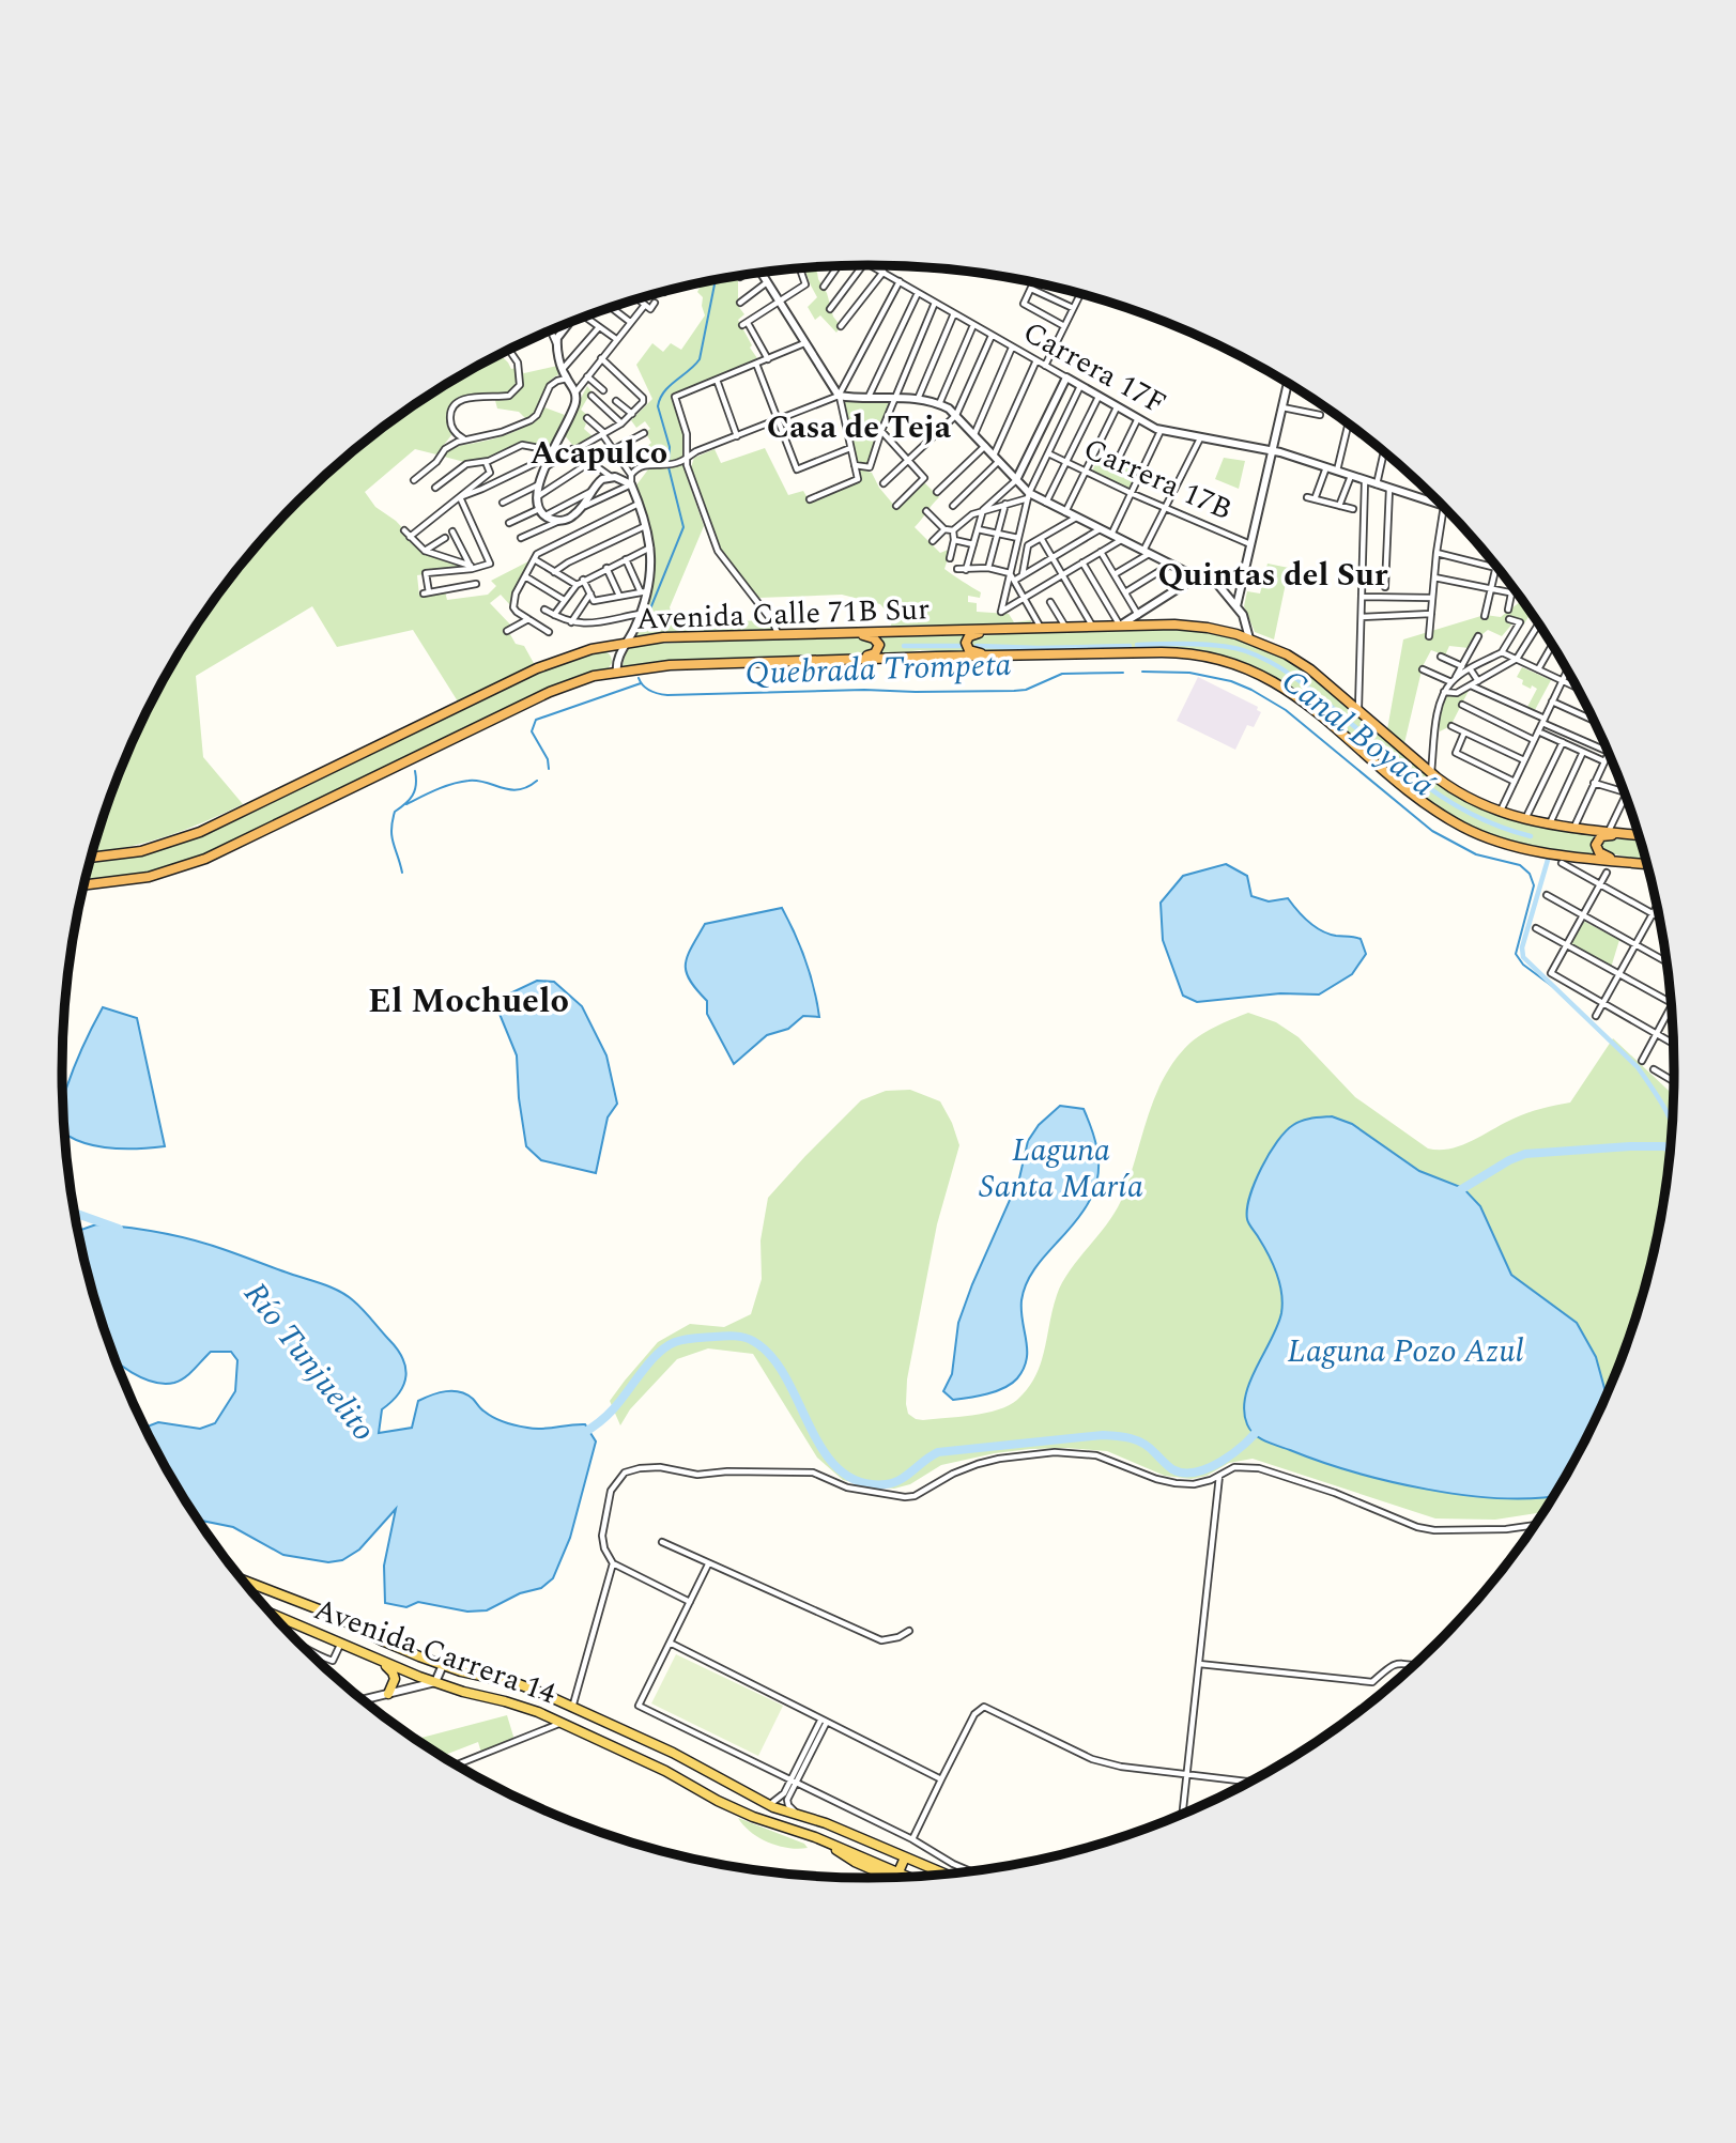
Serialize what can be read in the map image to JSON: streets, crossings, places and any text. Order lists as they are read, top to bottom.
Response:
{
  "streets": {
    "highway": ["Avenida Calle 71B Sur"],
    "main road": ["Avenida Carrera 14"],
    "street": ["Carrera 17F", "Carrera 17B"]
  },
  "districts": [
    "Casa de Teja",
    "Acapulco",
    "Quintas del Sur",
    "El Mochuelo"
  ],
  "water": [
    "Quebrada Trompeta",
    "Canal Boyacá",
    "Laguna Santa María",
    "Laguna Pozo Azul",
    "Río Tunjuelito"
  ]
}
